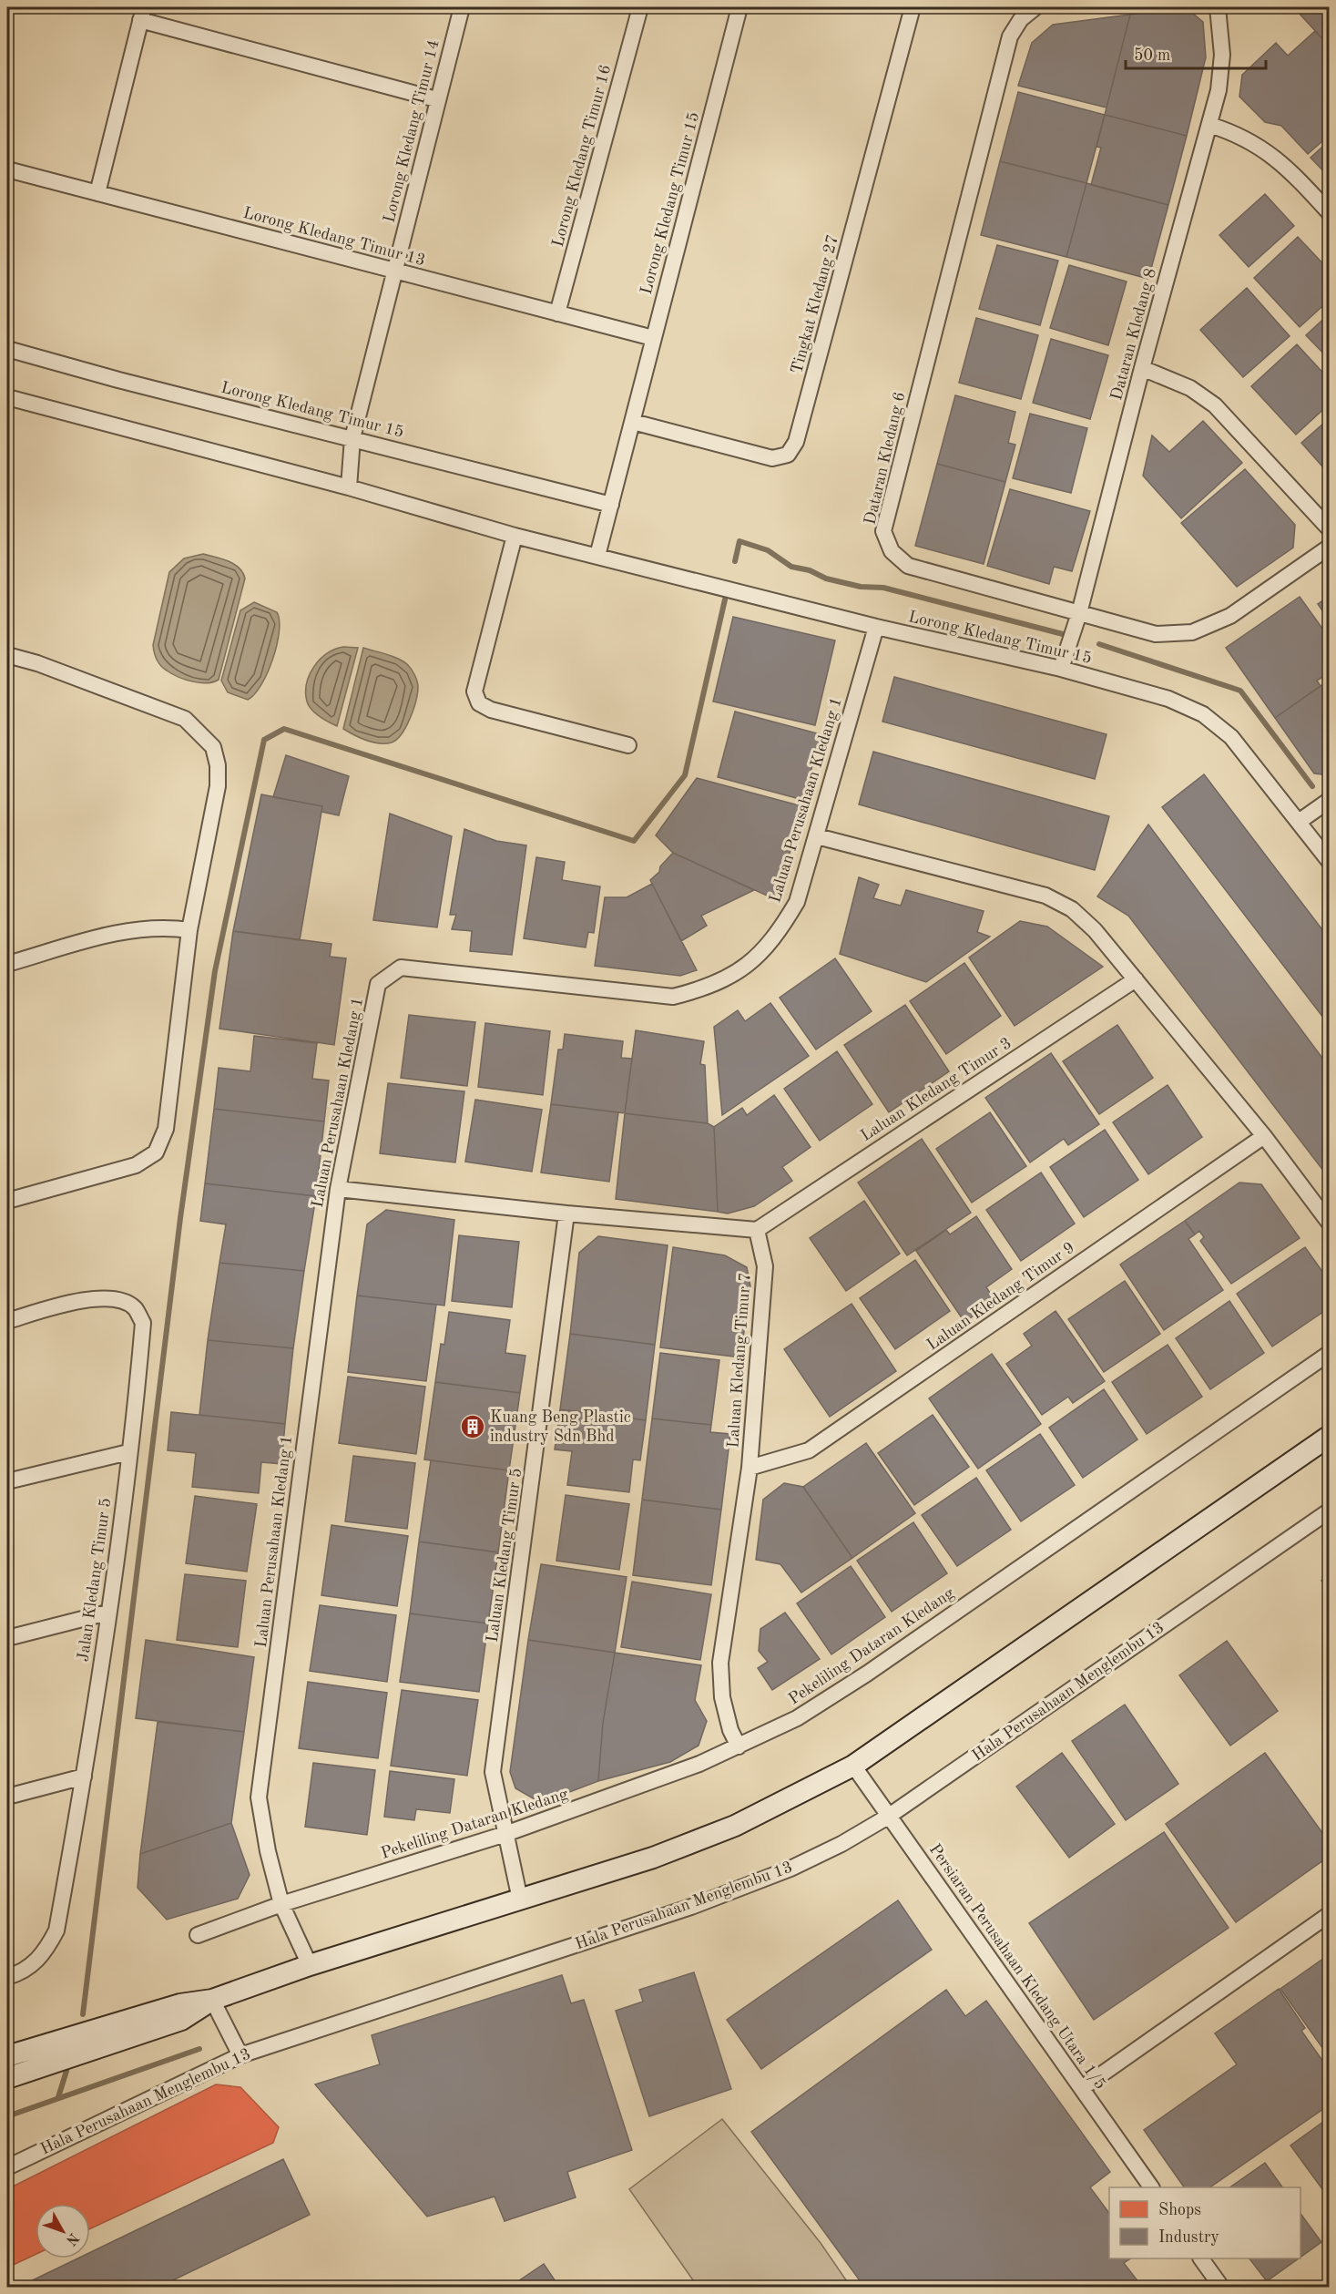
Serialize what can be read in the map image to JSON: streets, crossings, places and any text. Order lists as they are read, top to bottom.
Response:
{
  "streets": {
    "street": [
      "Lorong Kledang Timur 14",
      "Lorong Kledang Timur 16",
      "Lorong Kledang Timur 15",
      "Lorong Kledang Timur 13",
      "Tingkat Kledang 27",
      "Dataran Kledang 8",
      "Dataran Kledang 6",
      "Laluan Perusahaan Kledang 1",
      "Laluan Kledang Timur 3",
      "Laluan Kledang Timur 9",
      "Laluan Kledang Timur 7",
      "Laluan Kledang Timur 5",
      "Jalan Kledang Timur 5",
      "Pekeliling Dataran Kledang",
      "Hala Perusahaan Menglembu 13",
      "Persiaran Perusahaan Kledang Utara 1/5"
    ]
  },
  "crossings": [
    ["Lorong Kledang Timur 14", "Lorong Kledang Timur 15"],
    ["Lorong Kledang Timur 14", "Lorong Kledang Timur 13"],
    ["Lorong Kledang Timur 16", "Lorong Kledang Timur 13"],
    ["Lorong Kledang Timur 15", "Lorong Kledang Timur 13"],
    ["Lorong Kledang Timur 15", "Tingkat Kledang 27"],
    ["Lorong Kledang Timur 15", "Dataran Kledang 8"],
    ["Lorong Kledang Timur 15", "Laluan Perusahaan Kledang 1"],
    ["Dataran Kledang 8", "Dataran Kledang 6"],
    ["Laluan Perusahaan Kledang 1", "Pekeliling Dataran Kledang"],
    ["Laluan Kledang Timur 3", "Laluan Kledang Timur 7"],
    ["Laluan Kledang Timur 9", "Laluan Kledang Timur 7"],
    ["Laluan Kledang Timur 7", "Pekeliling Dataran Kledang"],
    ["Laluan Kledang Timur 5", "Pekeliling Dataran Kledang"],
    ["Hala Perusahaan Menglembu 13", "Persiaran Perusahaan Kledang Utara 1/5"]
  ],
  "places": {
    "building": ["Kuang Beng Plastic industry Sdn Bhd"]
  },
  "legend": ["Shops", "Industry"],
  "scale_bar": "50 m",
  "north": "bottom right"
}
